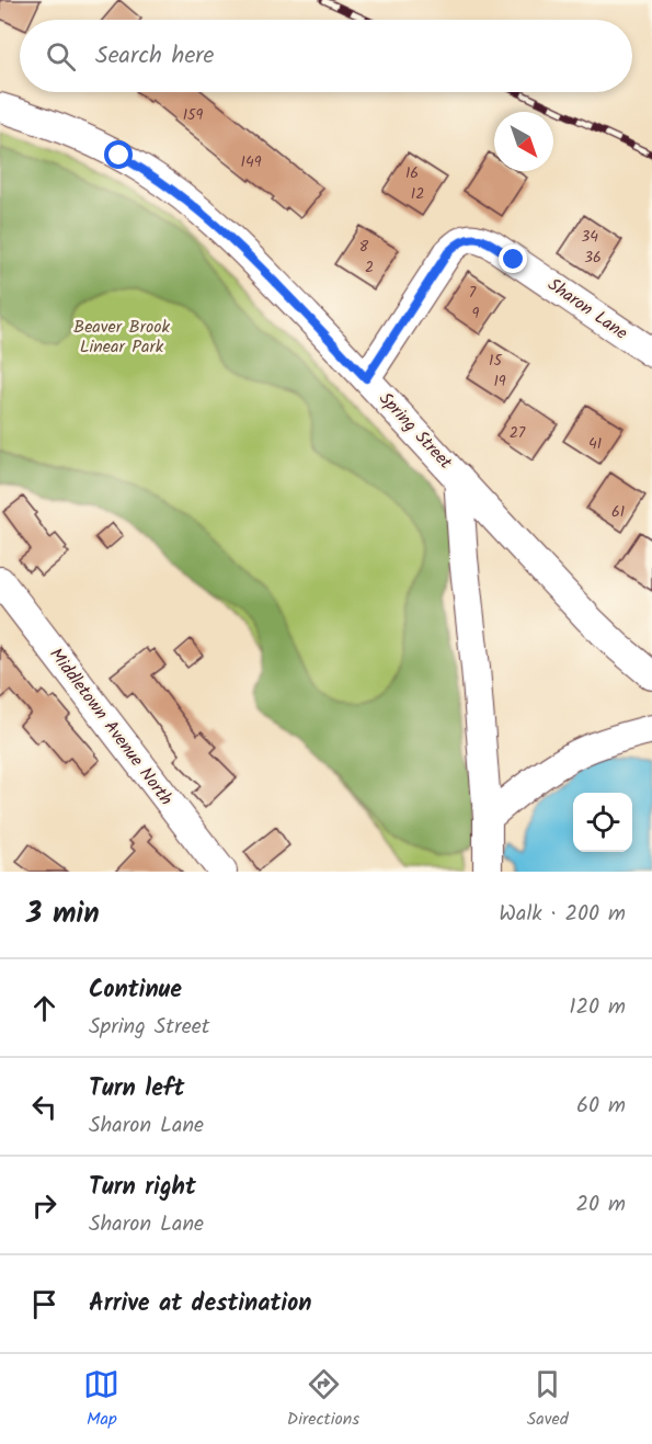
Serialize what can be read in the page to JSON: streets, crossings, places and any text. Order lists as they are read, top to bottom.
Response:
{
  "streets": {
    "street": ["Sharon Lane", "Spring Street", "Middletown Avenue North"]
  },
  "crossings": [
    ["Sharon Lane", "Spring Street"]
  ],
  "parks": ["Beaver Brook Linear Park"],
  "house_numbers": [
    "159",
    "149",
    "16",
    "12",
    "34",
    "8",
    "36",
    "2",
    "7",
    "9",
    "15",
    "19",
    "27",
    "41",
    "61"
  ],
  "north": "bottom right",
  "page": {
    "search": "Search here",
    "heading": ["3 min", "Walk · 200 m"],
    "list": [
      ["Continue", "Spring Street", "120 m"],
      ["Turn left", "Sharon Lane", "60 m"],
      ["Turn right", "Sharon Lane", "20 m"],
      "Arrive at destination"
    ],
    "nav": ["Map", "Directions", "Saved"]
  }
}
